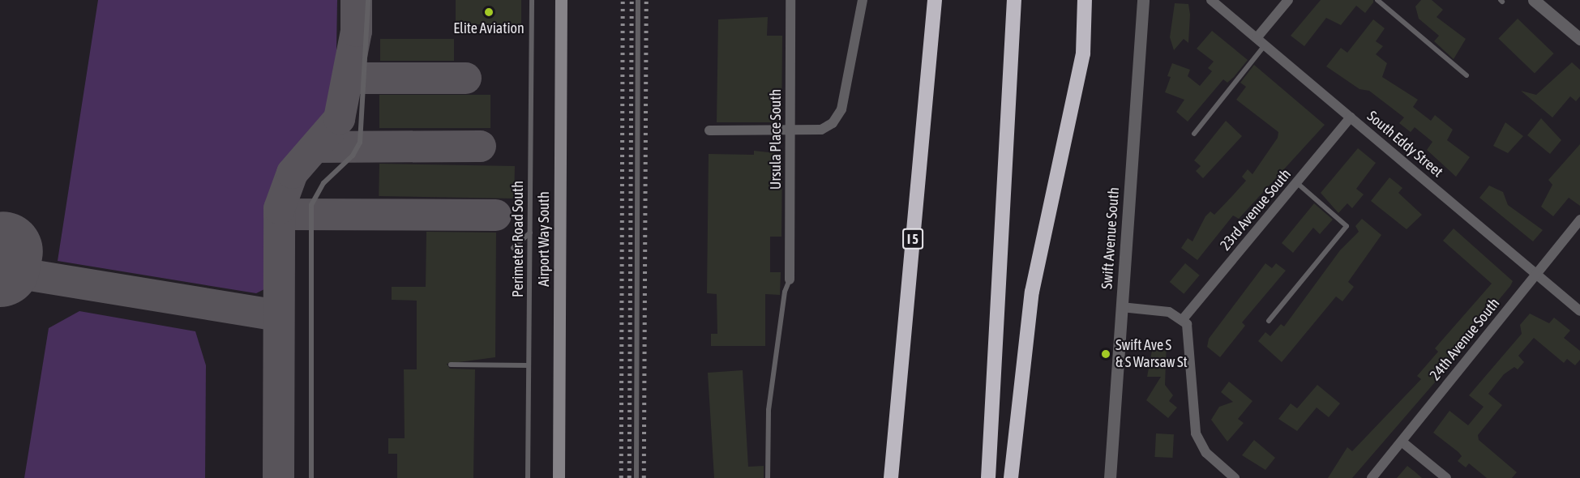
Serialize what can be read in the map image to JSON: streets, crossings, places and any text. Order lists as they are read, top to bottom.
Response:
{
  "streets": {
    "highway": ["I 5"],
    "main road": ["Airport Way South"],
    "street": [
      "Ursula Place South",
      "South Eddy Street",
      "23rd Avenue South",
      "Swift Avenue South",
      "24th Avenue South"
    ],
    "lane": ["Perimeter Road South"]
  },
  "crossings": [
    ["South Eddy Street", "23rd Avenue South"],
    ["South Eddy Street", "24th Avenue South"]
  ],
  "places": ["Elite Aviation", "Swift Ave S & S Warsaw St"]
}
